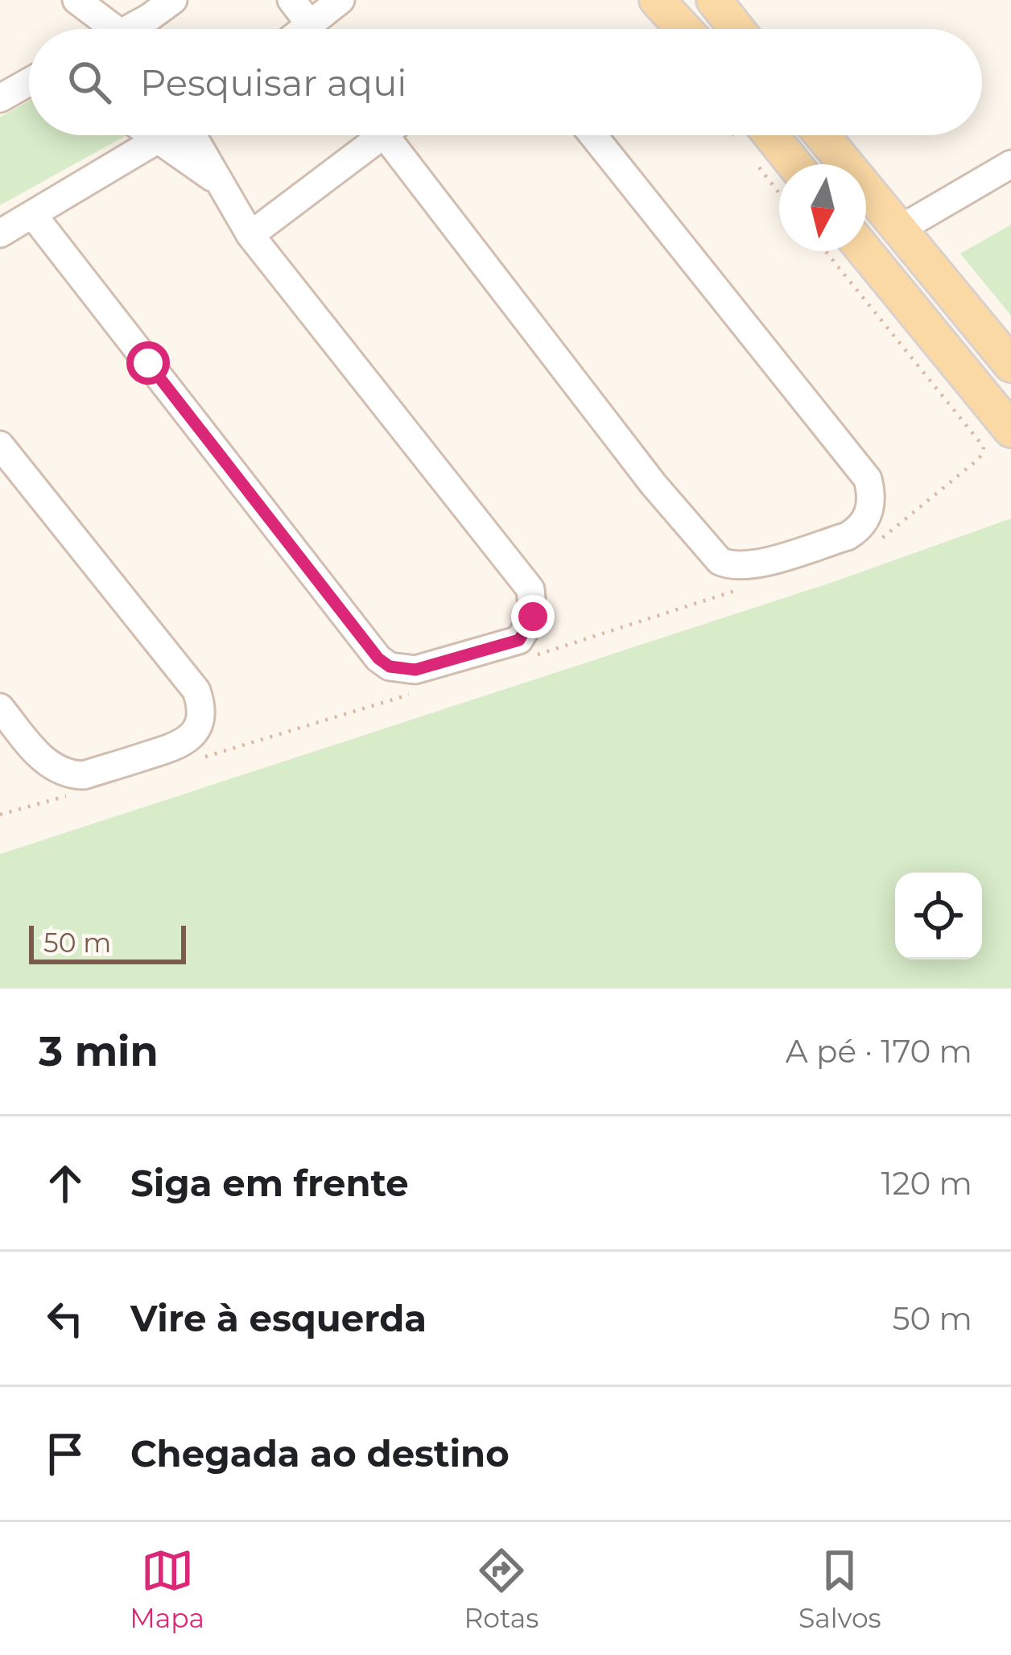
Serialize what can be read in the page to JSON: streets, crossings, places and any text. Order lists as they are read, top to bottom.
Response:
{
  "scale_bar": "50 m",
  "north": "bottom",
  "page": {
    "search": "Pesquisar aqui",
    "scale": "50 m",
    "heading": ["3 min", "A pé · 170 m"],
    "list": [
      ["Siga em frente", "120 m"],
      ["Vire à esquerda", "50 m"],
      "Chegada ao destino"
    ],
    "nav": ["Mapa", "Rotas", "Salvos"]
  }
}
